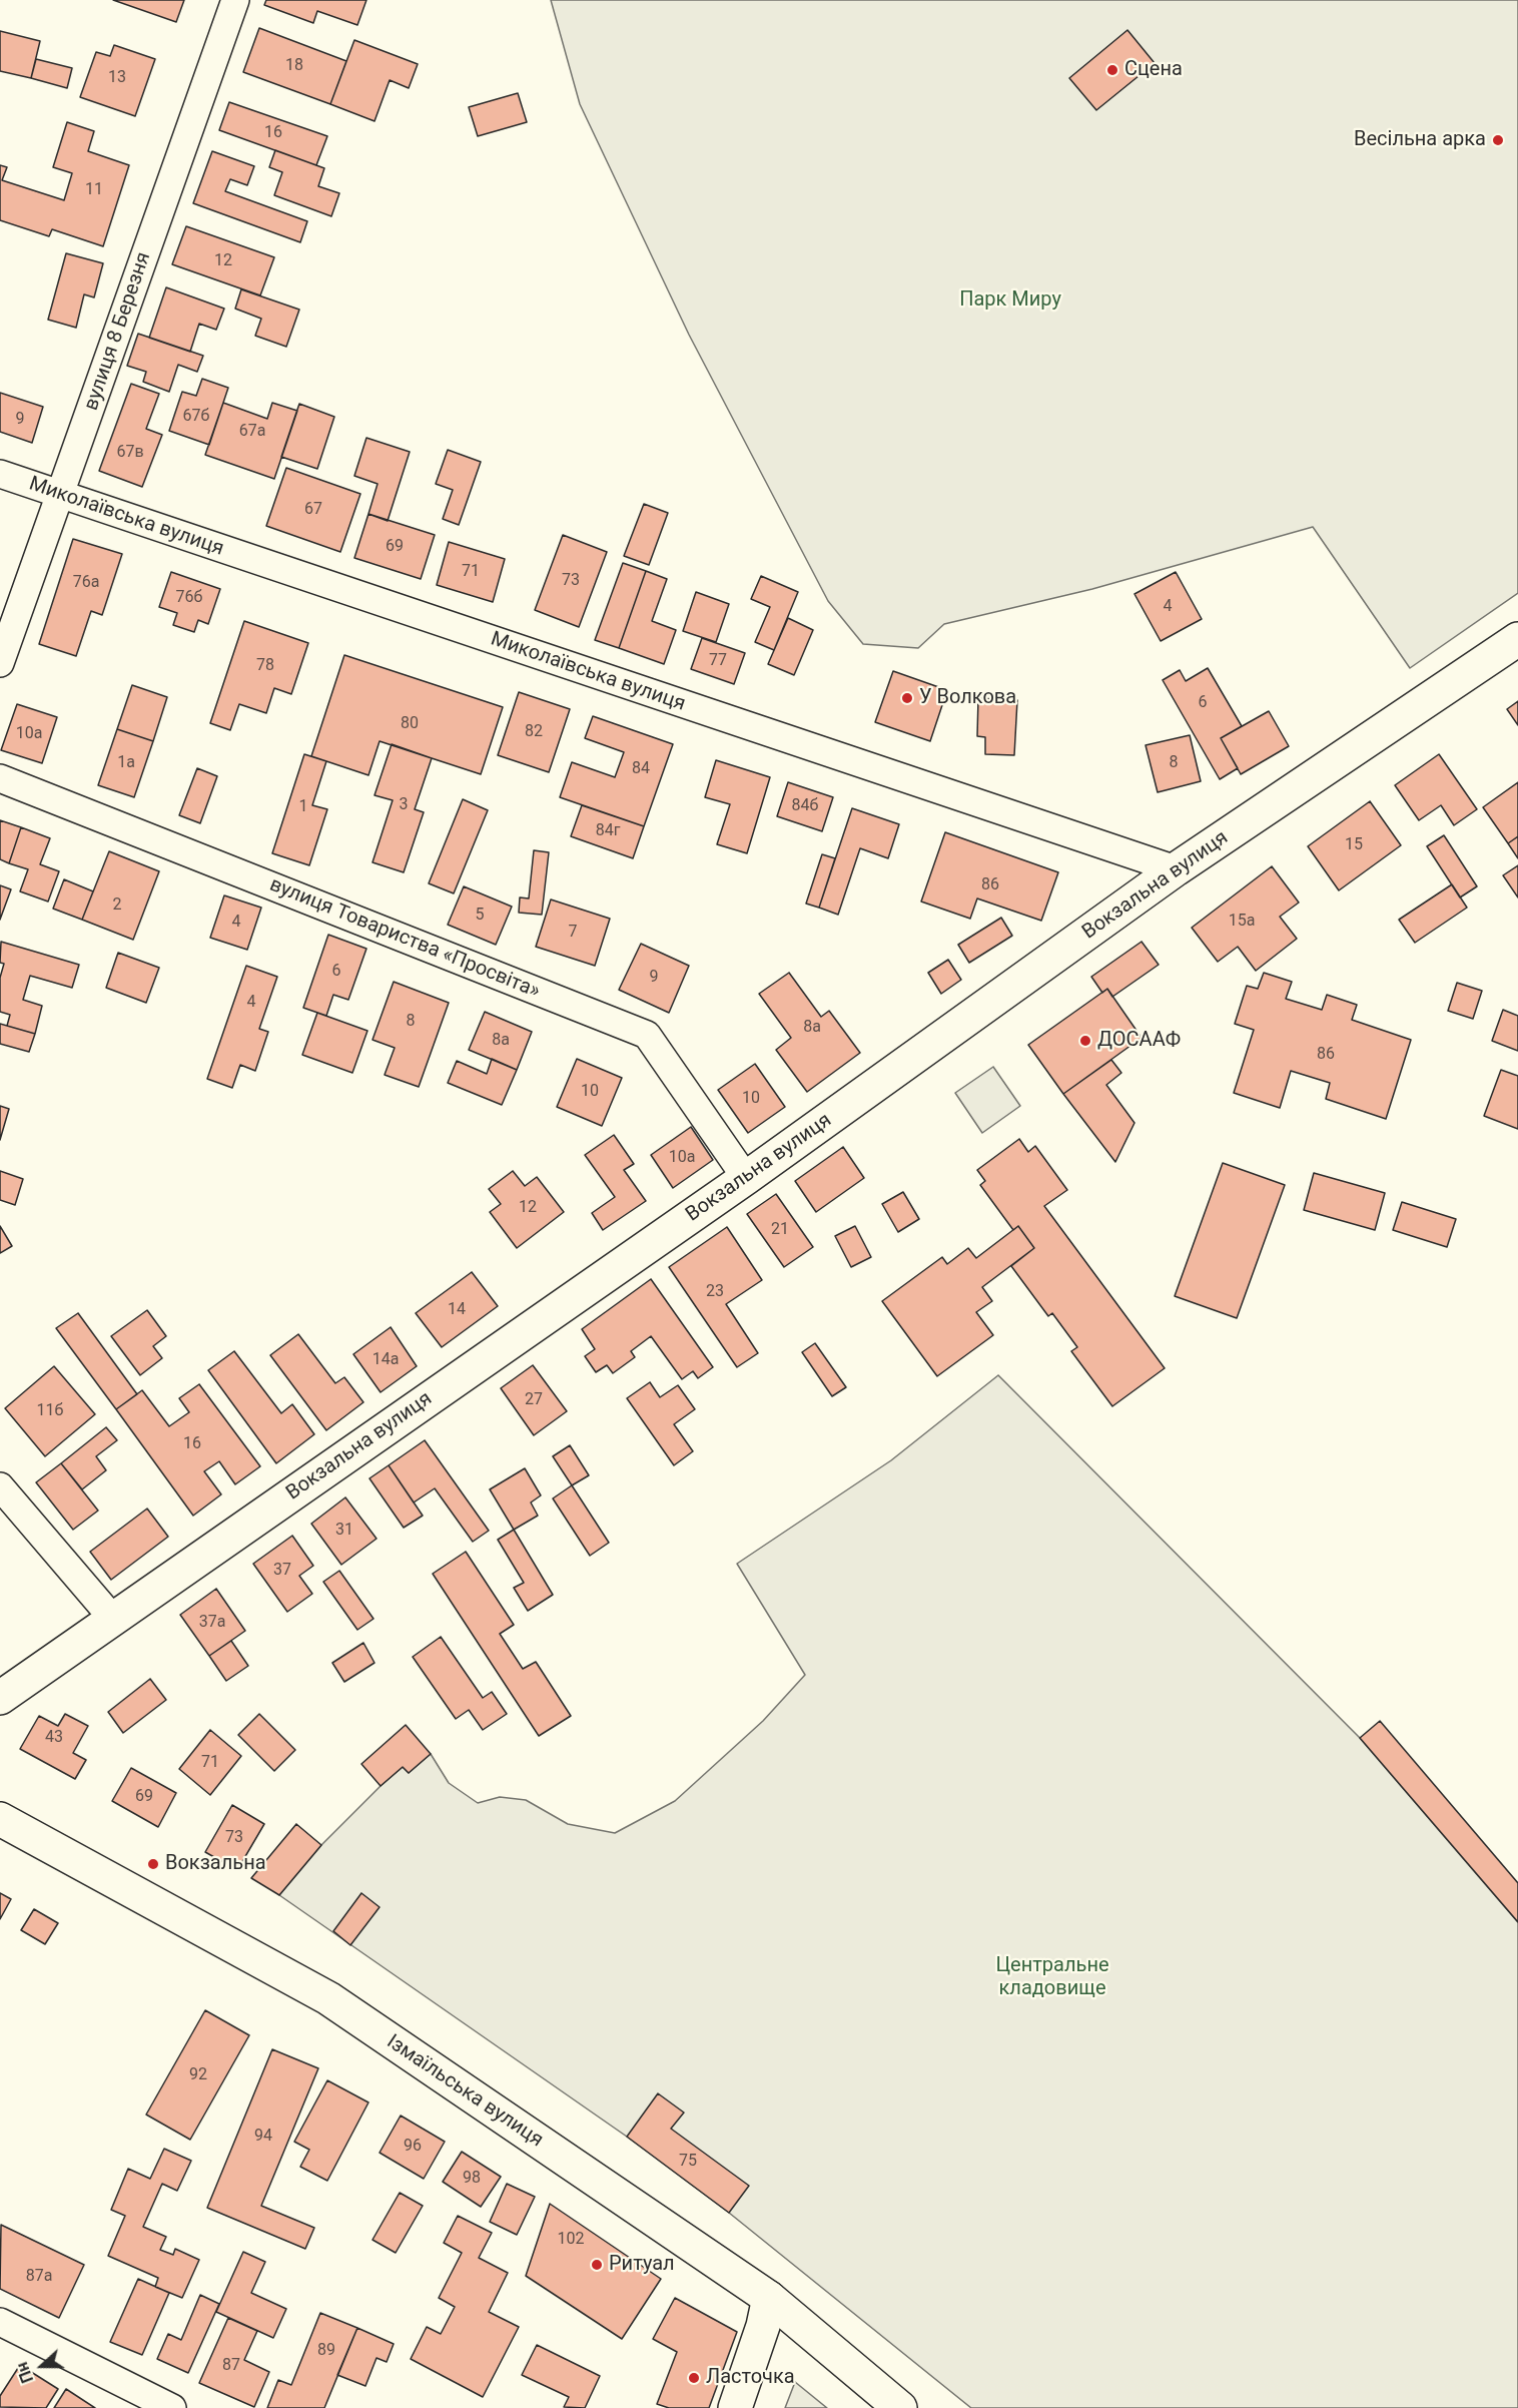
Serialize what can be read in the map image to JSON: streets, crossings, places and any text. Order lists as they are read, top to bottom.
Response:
{
  "streets": {
    "street": [
      "вулиця 8 Березня",
      "Миколаївська вулиця",
      "Вокзальна вулиця",
      "вулиця Товариства «Просвіта»",
      "Ізмаїльська вулиця"
    ]
  },
  "crossings": [
    ["вулиця 8 Березня", "Миколаївська вулиця"],
    ["Миколаївська вулиця", "Вокзальна вулиця"],
    ["Вокзальна вулиця", "вулиця Товариства «Просвіта»"]
  ],
  "parks": ["Парк Миру", "Центральне кладовище"],
  "places": [
    "Сцена",
    "Весільна арка",
    "У Волкова",
    "ДОСААФ",
    "Вокзальна",
    "Ритуал",
    "Ласточка"
  ],
  "house_numbers": [
    "18",
    "13",
    "16",
    "11",
    "12",
    "67б",
    "9",
    "67а",
    "67в",
    "67",
    "69",
    "71",
    "73",
    "76а",
    "76б",
    "4",
    "77",
    "78",
    "6",
    "80",
    "82",
    "10а",
    "1а",
    "8",
    "84",
    "3",
    "84б",
    "1",
    "84г",
    "15",
    "86",
    "2",
    "5",
    "15а",
    "4",
    "7",
    "6",
    "9",
    "4",
    "8",
    "8а",
    "8а",
    "86",
    "10",
    "10",
    "10а",
    "12",
    "21",
    "23",
    "14",
    "14а",
    "27",
    "11б",
    "16",
    "31",
    "37",
    "37а",
    "43",
    "71",
    "69",
    "73",
    "92",
    "94",
    "96",
    "75",
    "98",
    "102",
    "87а",
    "89",
    "87"
  ],
  "north": "left"
}
